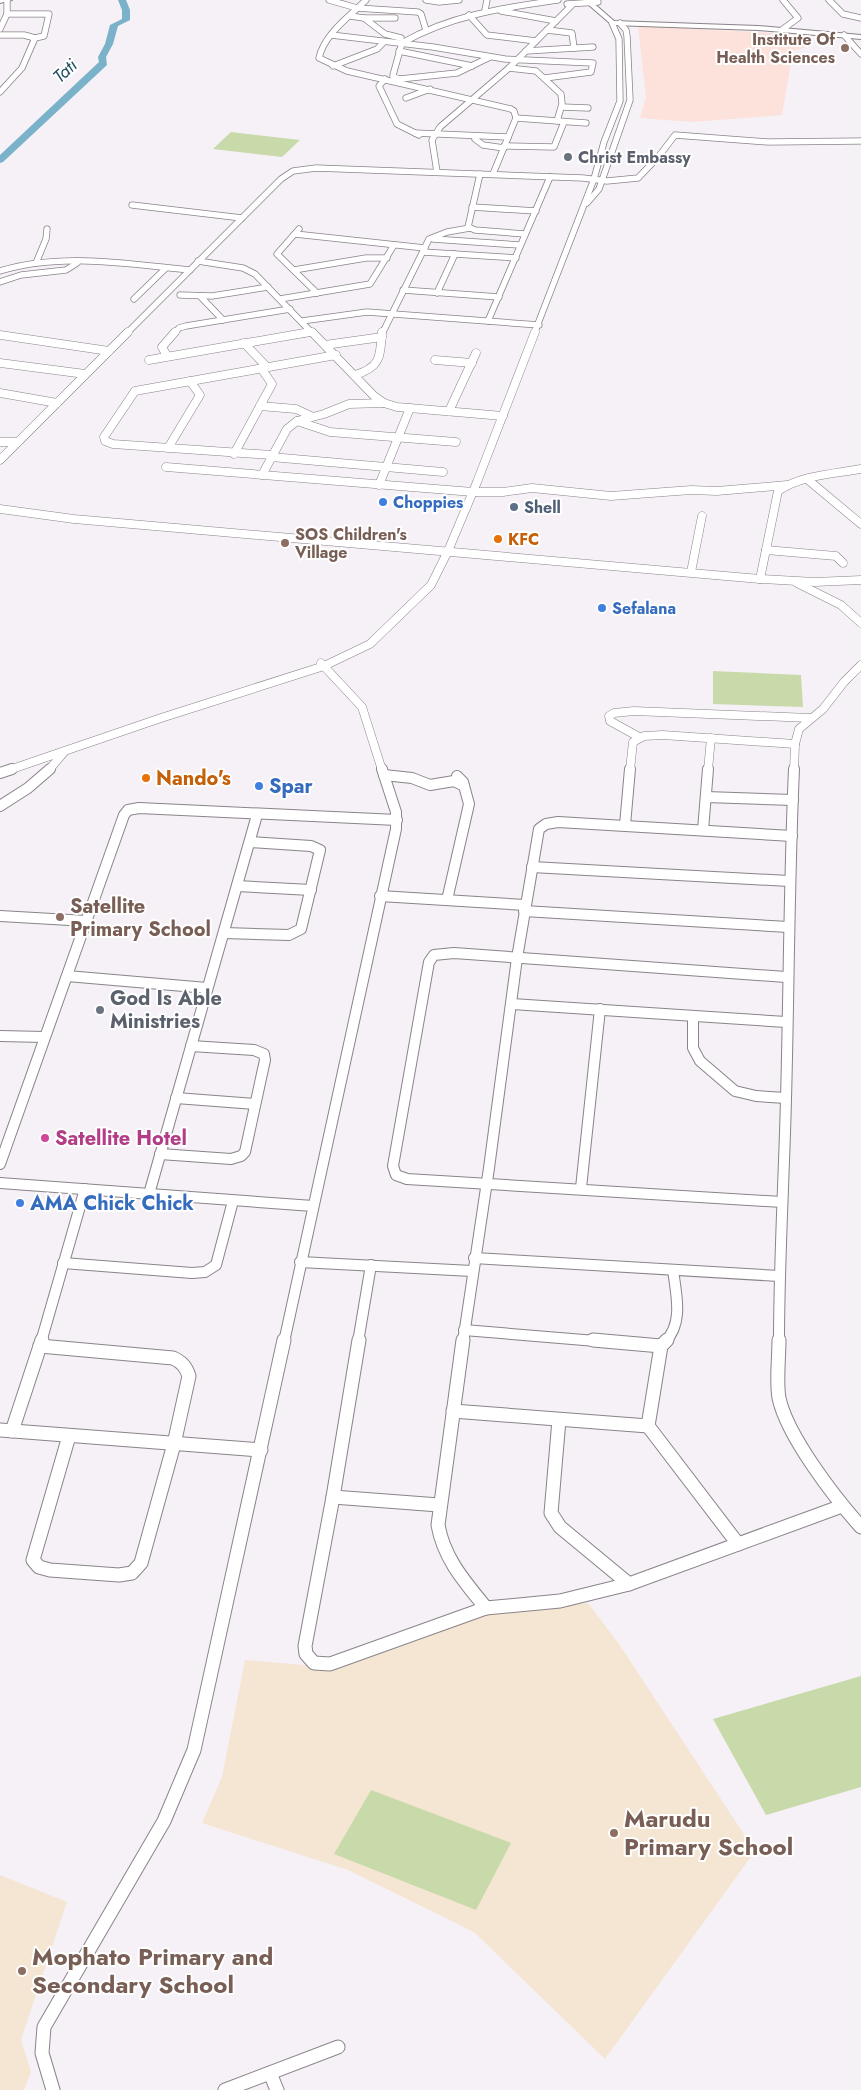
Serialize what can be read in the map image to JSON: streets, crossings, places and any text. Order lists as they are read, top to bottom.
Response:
{
  "water": ["Tati"],
  "places": [
    "Institute Of Health Sciences",
    "Christ Embassy",
    "Choppies",
    "Shell",
    "KFC",
    "SOS Children's Village",
    "Sefalana",
    "Nando's",
    "Spar",
    "Satellite Primary School",
    "God Is Able Ministries",
    "Satellite Hotel",
    "AMA Chick Chick",
    "Marudu Primary School",
    "Mophato Primary and Secondary School"
  ]
}
